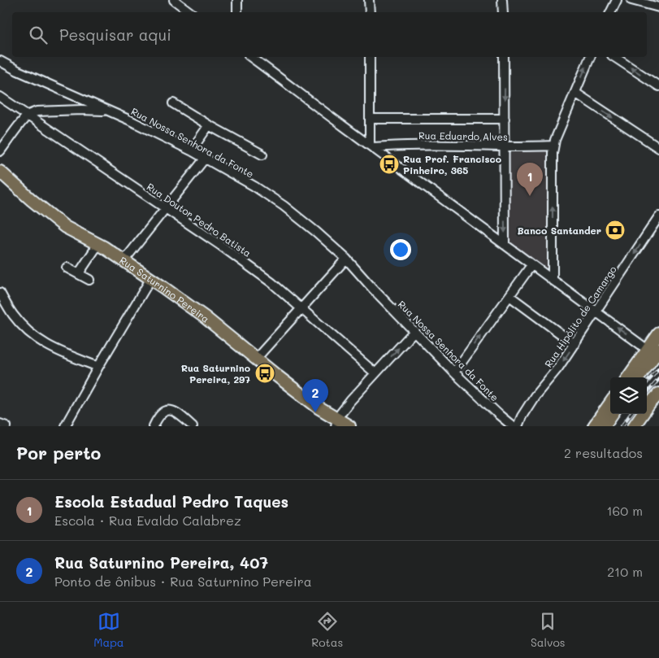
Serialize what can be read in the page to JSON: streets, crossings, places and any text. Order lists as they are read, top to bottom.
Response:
{
  "streets": {
    "main road": ["Rua Saturnino Pereira"],
    "street": [
      "Rua Eduardo Alves",
      "Rua Nossa Senhora da Fonte",
      "Rua Doutor Pedro Batista",
      "Rua Hipólito de Camargo"
    ]
  },
  "one_way": ["Rua Hipólito de Camargo"],
  "places": {
    "bus stop": ["Rua Prof. Francisco Pinheiro, 365", "Rua Saturnino Pereira, 297"],
    "bank": ["Banco Santander"]
  },
  "page": {
    "search": "Pesquisar aqui",
    "pins": ["1", "2"],
    "heading": ["Por perto", "2 resultados"],
    "list": [
      {
        "mark": "1",
        "name": "Escola Estadual Pedro Taques",
        "note": "Escola · Rua Evaldo Calabrez",
        "value": "160 m"
      },
      {
        "mark": "2",
        "name": "Rua Saturnino Pereira, 407",
        "note": "Ponto de ônibus · Rua Saturnino Pereira",
        "value": "210 m"
      }
    ],
    "nav": ["Mapa", "Rotas", "Salvos"]
  }
}
